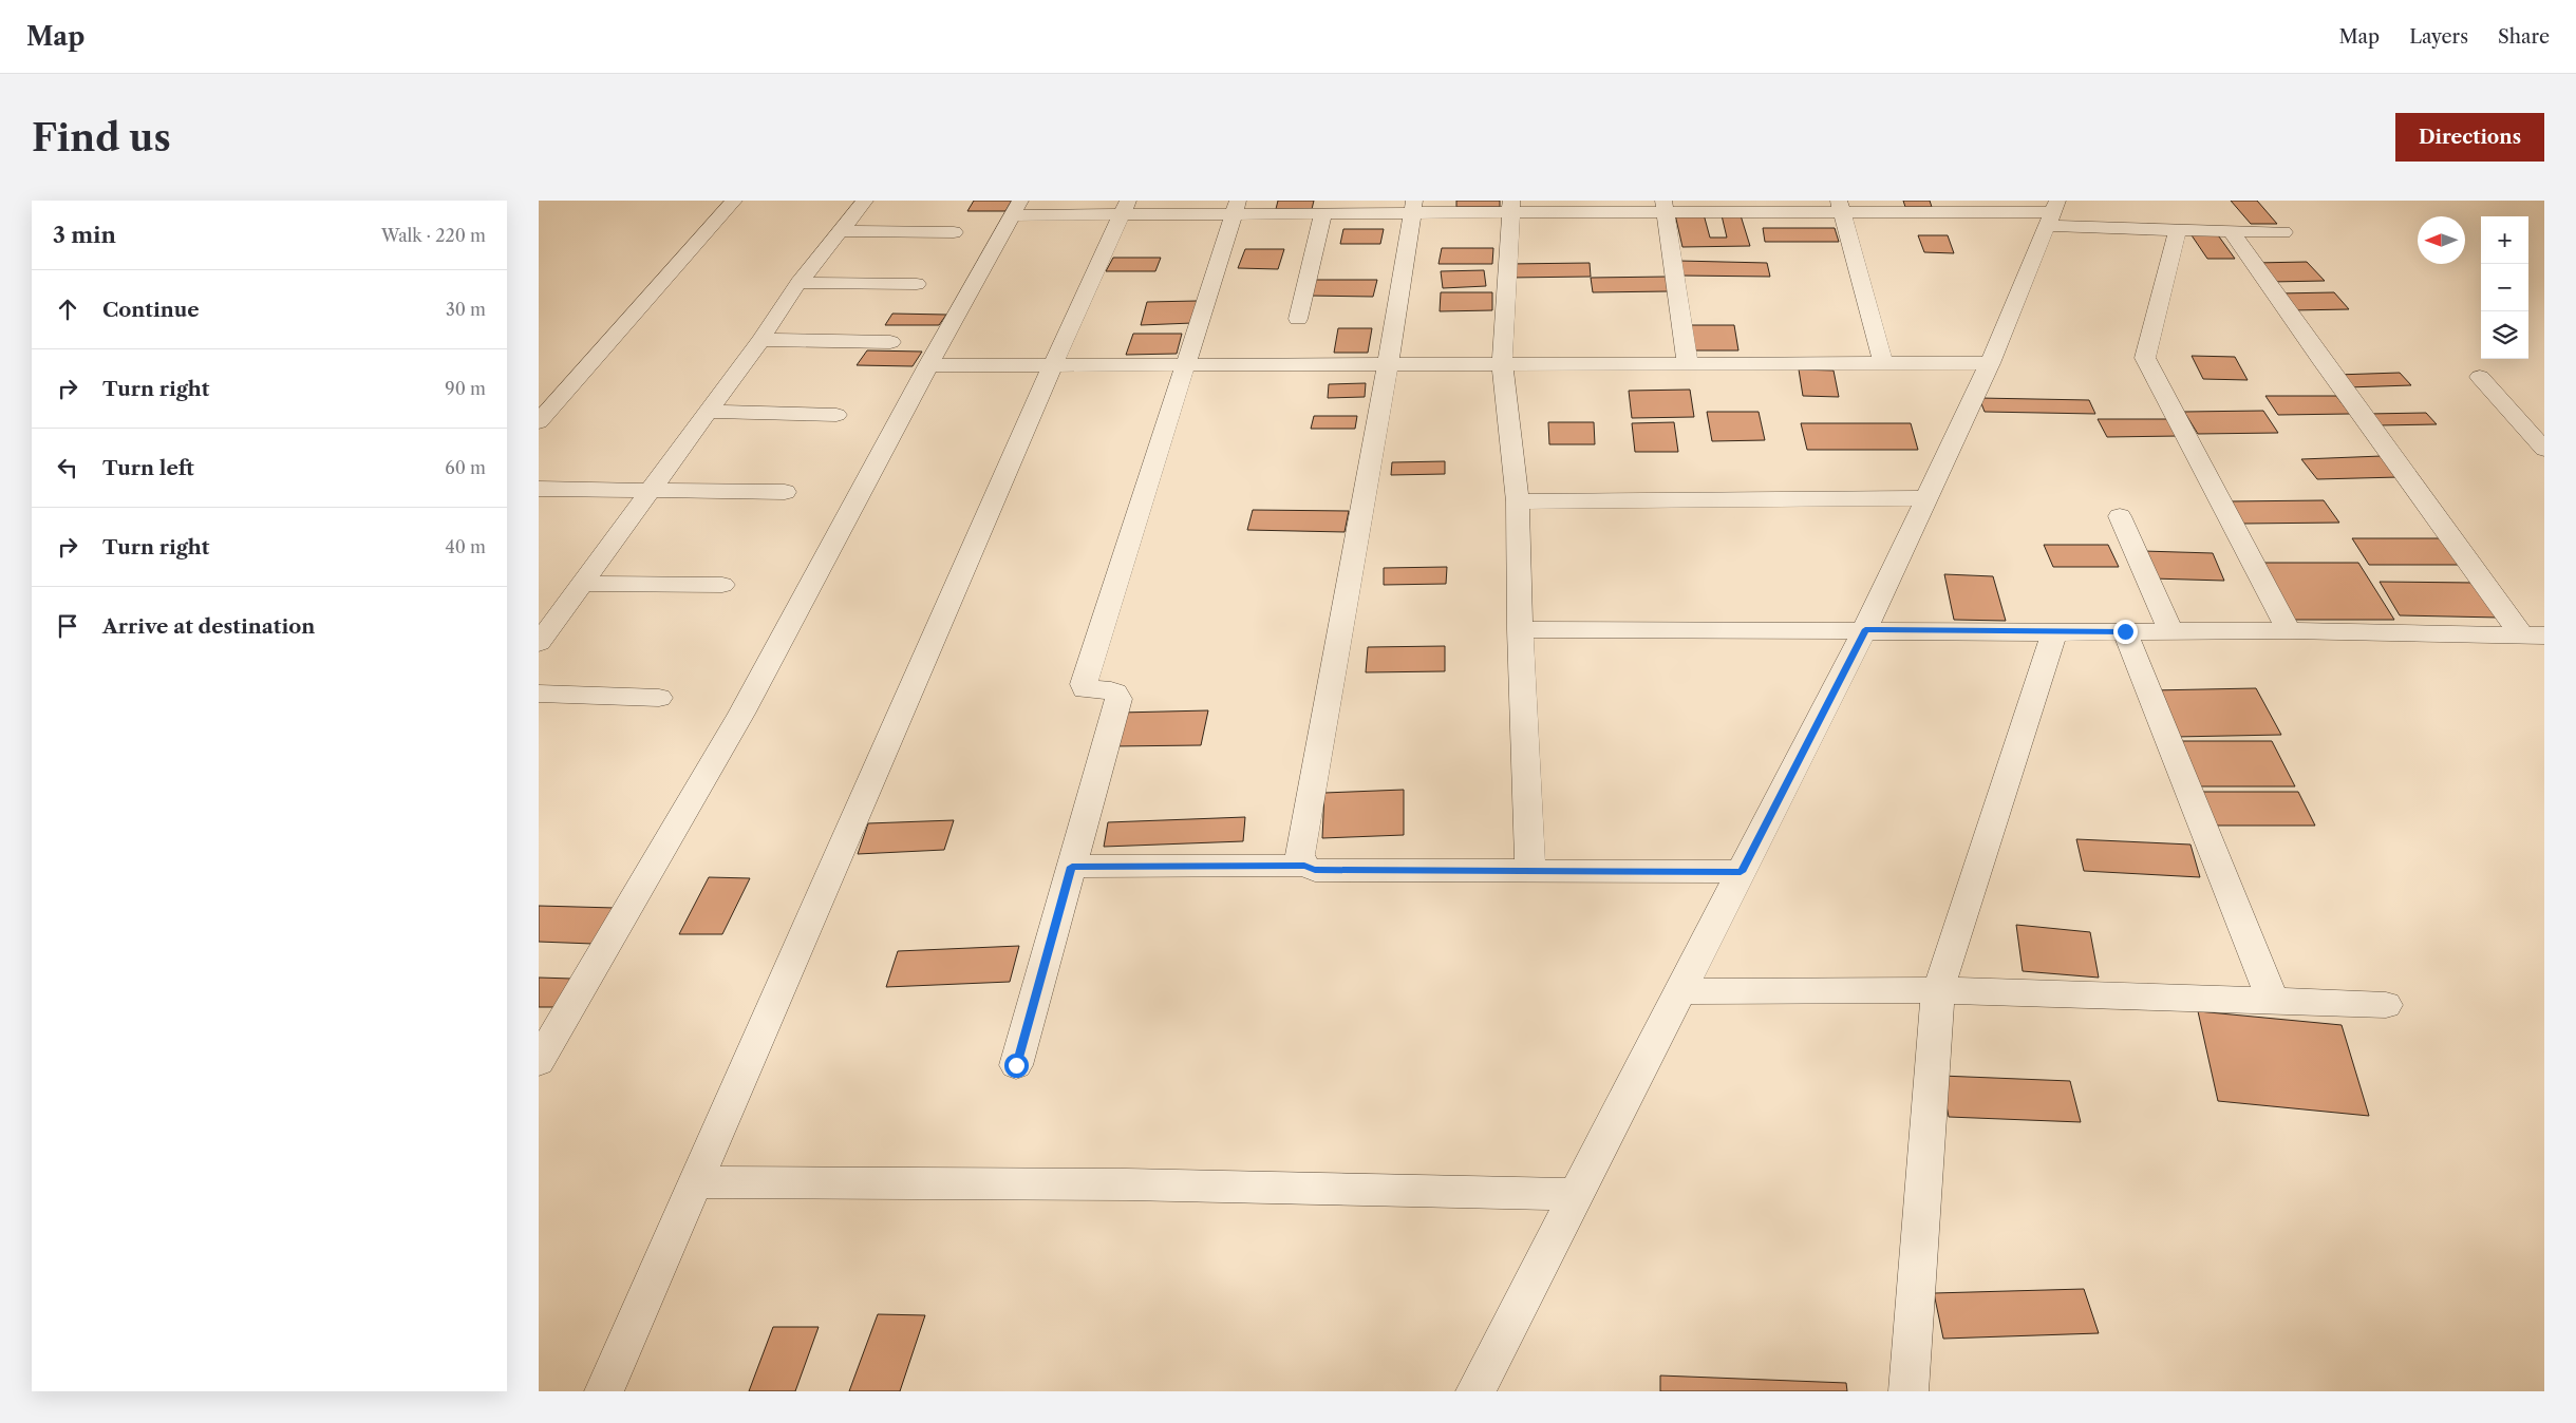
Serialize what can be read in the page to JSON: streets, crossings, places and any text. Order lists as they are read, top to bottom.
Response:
{
  "north": "left",
  "page": {
    "header": "Map",
    "nav": ["Map", "Layers", "Share"],
    "buttons": "Directions",
    "title": "Find us",
    "heading": ["3 min", "Walk · 220 m"],
    "map_buttons": ["+", "−"],
    "list": [
      ["Continue", "30 m"],
      ["Turn right", "90 m"],
      ["Turn left", "60 m"],
      ["Turn right", "40 m"],
      "Arrive at destination"
    ]
  }
}
